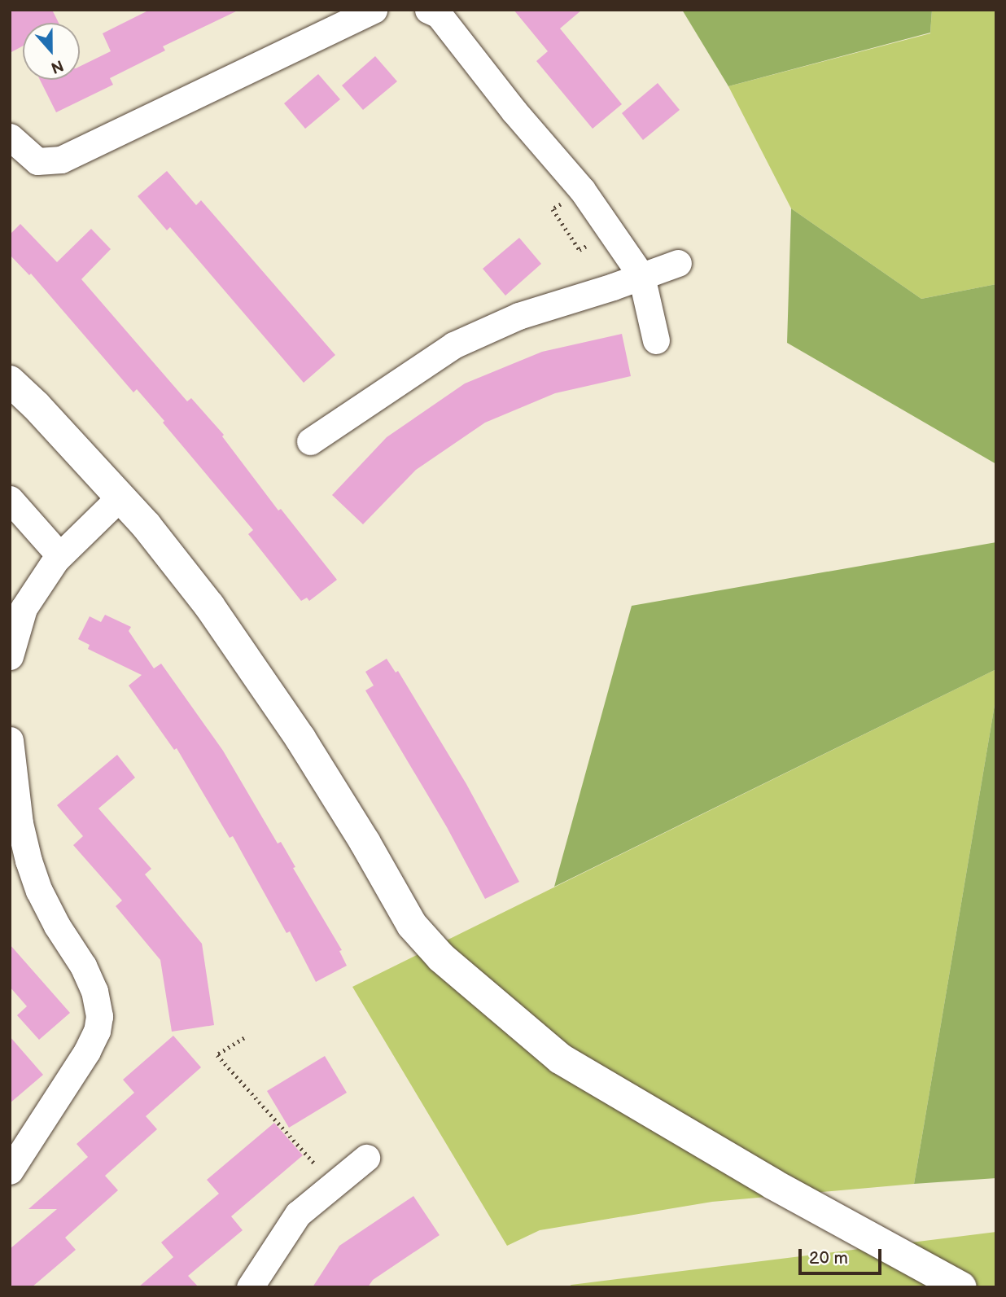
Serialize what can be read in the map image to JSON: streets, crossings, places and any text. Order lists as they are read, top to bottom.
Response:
{
  "scale_bar": "20 m",
  "north": "bottom"
}
